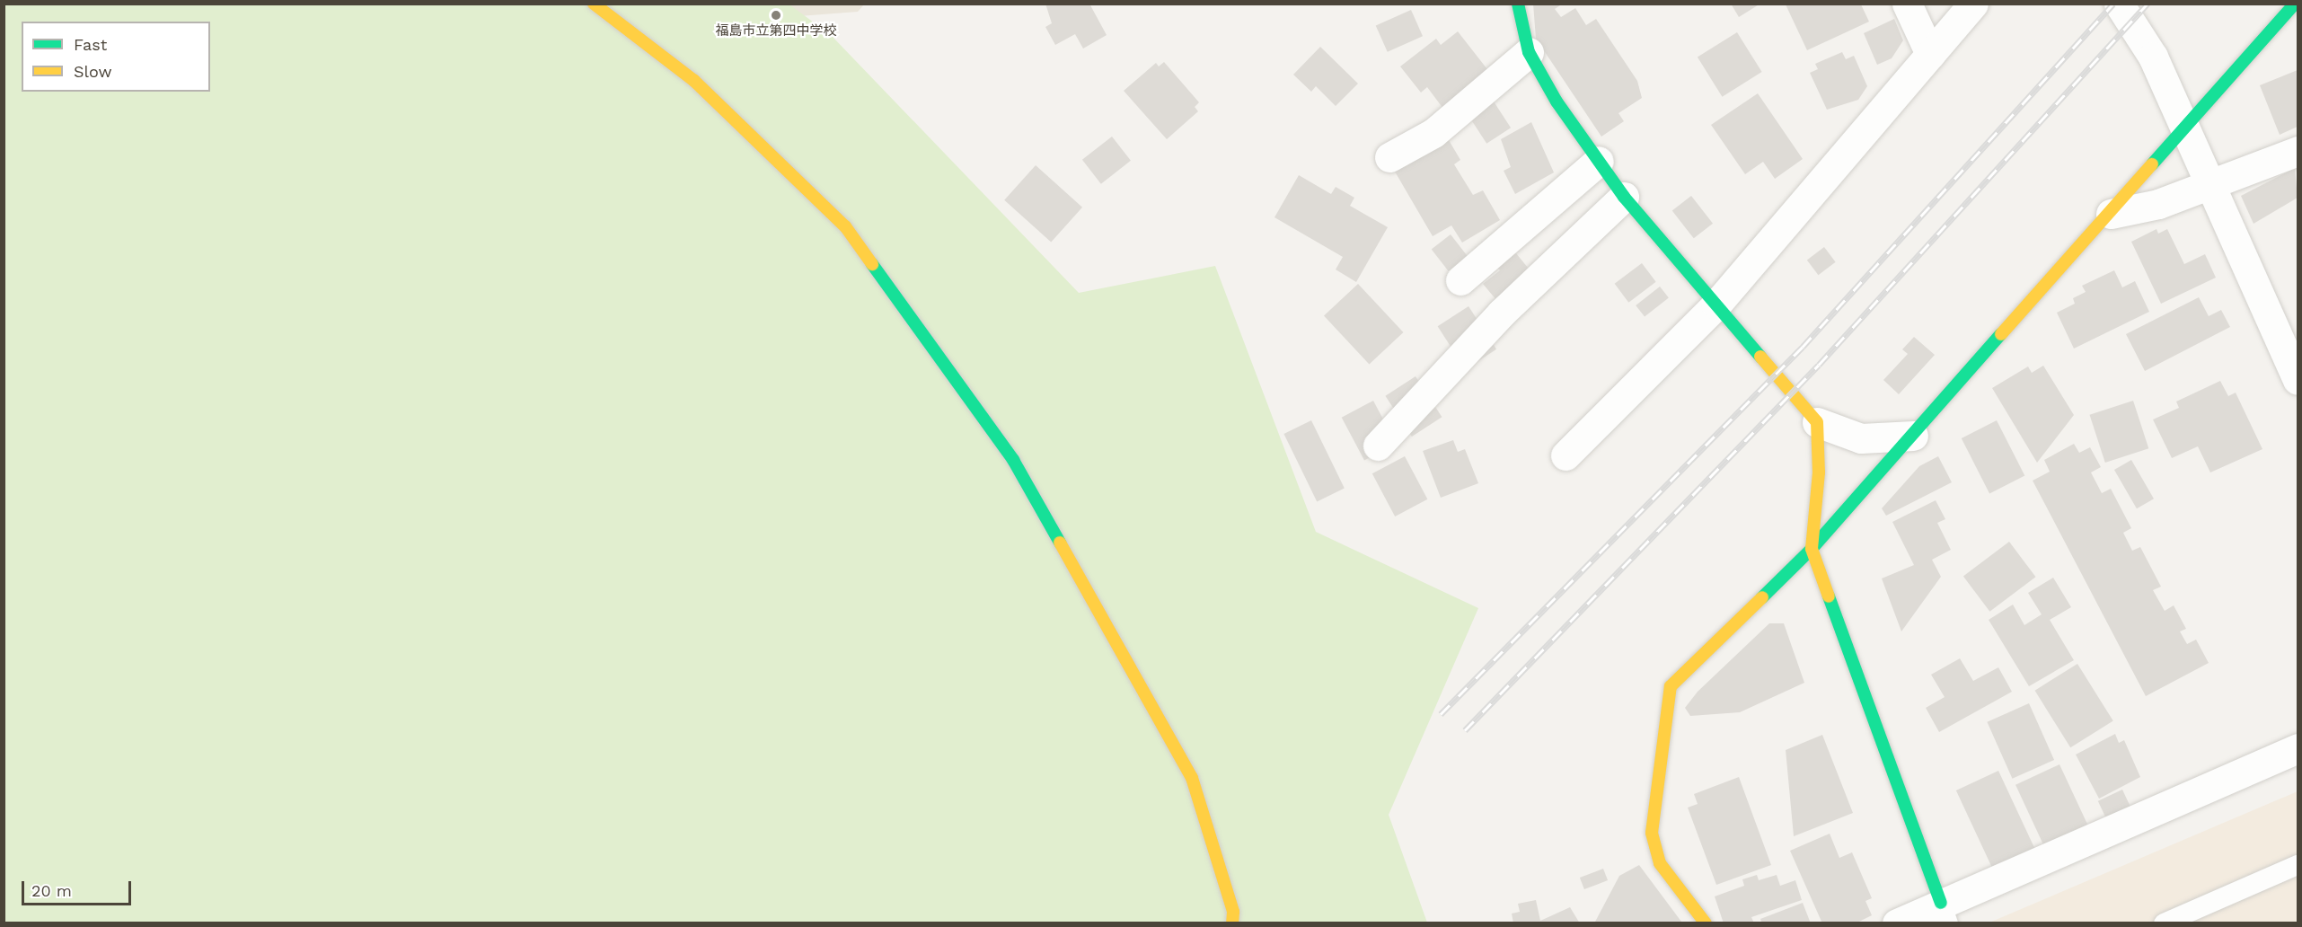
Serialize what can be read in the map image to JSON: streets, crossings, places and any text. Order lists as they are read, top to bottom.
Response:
{
  "places": ["福島市立第四中学校"],
  "legend": ["Fast", "Slow"],
  "scale_bar": "20 m"
}
